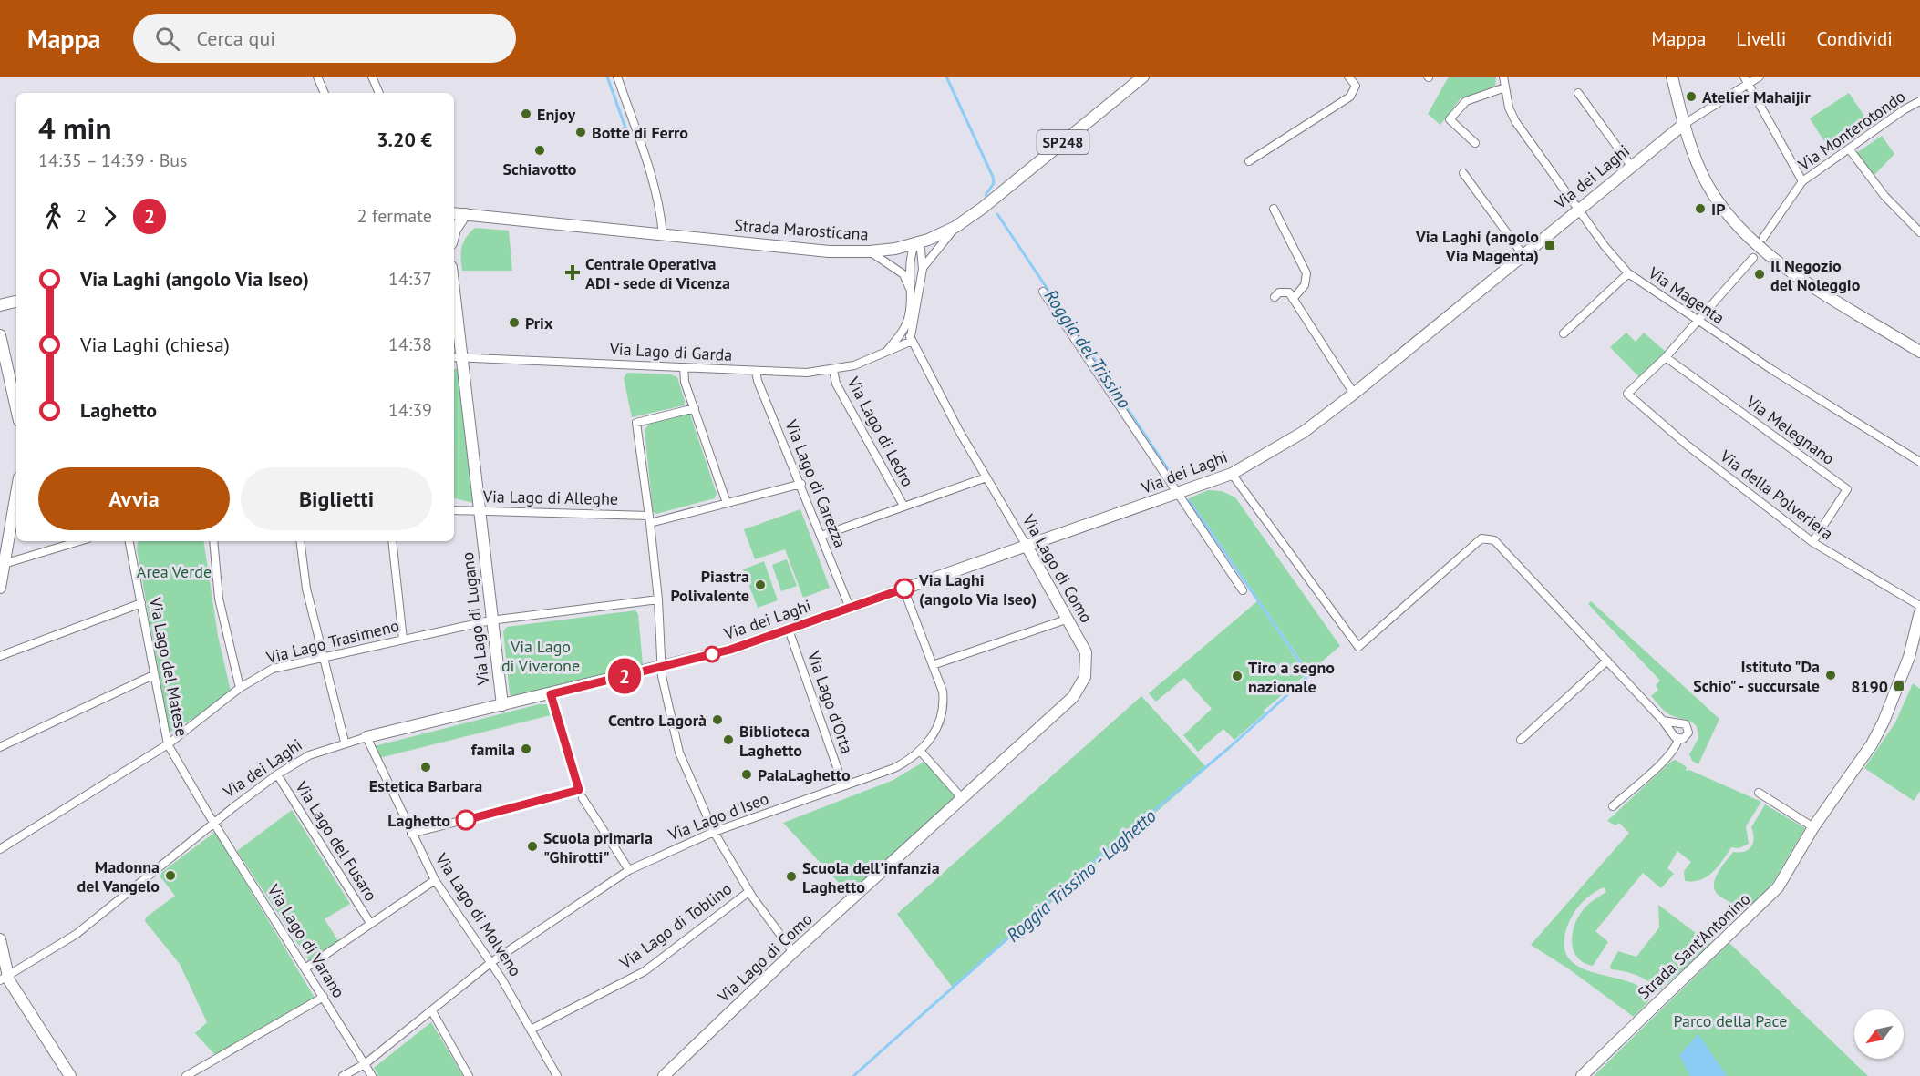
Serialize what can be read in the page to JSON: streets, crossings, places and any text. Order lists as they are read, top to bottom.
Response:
{
  "streets": {
    "street": [
      "Via Monterotondo",
      "SP248",
      "Via dei Laghi",
      "Strada Marosticana",
      "Via Magenta",
      "Via Lago di Garda",
      "Via Melegnano",
      "Via Lago di Ledro",
      "Via Lago di Carezza",
      "Via della Polveriera",
      "Via Lago di Alleghe",
      "Via Lago di Como",
      "Via Lago di Lugano",
      "Via Lago Trasimeno",
      "Via Lago del Matese",
      "Via Lago d'Orta",
      "Via Lago d'Iseo",
      "Via Lago del Fusaro",
      "Via Lago di Molveno",
      "Via Lago di Toblino",
      "Via Lago di Varano",
      "Strada Sant'Antonino"
    ]
  },
  "crossings": [
    ["Via dei Laghi", "Via Magenta"],
    ["Via dei Laghi", "Via Lago di Carezza"],
    ["Via dei Laghi", "Via Lago di Como"],
    ["Via dei Laghi", "Via Lago di Lugano"],
    ["Via dei Laghi", "Via Lago del Matese"],
    ["Via dei Laghi", "Via Lago d'Orta"],
    ["Via dei Laghi", "Via Lago d'Iseo"],
    ["Via dei Laghi", "Via Lago del Fusaro"],
    ["Via dei Laghi", "Via Lago di Molveno"],
    ["Via dei Laghi", "Via Lago di Varano"],
    ["Strada Marosticana", "Via Lago di Garda"],
    ["Via Lago di Garda", "Via Lago di Ledro"],
    ["Via Lago di Garda", "Via Lago di Carezza"],
    ["Via Lago di Garda", "Via Lago di Como"],
    ["Via Lago di Garda", "Via Lago di Lugano"],
    ["Via Melegnano", "Via della Polveriera"],
    ["Via Lago di Carezza", "Via Lago di Alleghe"],
    ["Via Lago di Alleghe", "Via Lago di Lugano"],
    ["Via Lago di Lugano", "Via Lago Trasimeno"],
    ["Via Lago Trasimeno", "Via Lago del Matese"],
    ["Via Lago del Matese", "Via Lago di Varano"],
    ["Via Lago d'Orta", "Via Lago d'Iseo"],
    ["Via Lago d'Iseo", "Via Lago di Molveno"],
    ["Via Lago d'Iseo", "Via Lago di Varano"],
    ["Via Lago di Molveno", "Via Lago di Toblino"]
  ],
  "water": ["Roggia del Trissino", "Roggia Trissino - Laghetto"],
  "parks": ["Area Verde", "Via Lago di Viverone", "Parco della Pace"],
  "places": {
    "other": [
      "Atelier Mahaijir",
      "Enjoy",
      "Botte di Ferro",
      "Schiavotto",
      "IP",
      "Il Negozio del Noleggio",
      "Prix",
      "Piastra Polivalente",
      "Via Laghi (angolo Via Iseo)",
      "Istituto \"Da Schio\" - succursale",
      "Tiro a segno nazionale",
      "Centro Lagorà",
      "Biblioteca Laghetto",
      "famila",
      "Estetica Barbara",
      "PalaLaghetto",
      "Laghetto",
      "Scuola primaria \"Ghirotti\"",
      "Madonna del Vangelo",
      "Scuola dell'infanzia Laghetto"
    ],
    "transit": ["Via Laghi (angolo Via Magenta)", "8190"],
    "health": ["Centrale Operativa ADI - sede di Vicenza"]
  },
  "lines": ["bus line 2"],
  "north": "bottom left",
  "page": {
    "header": "Mappa",
    "search": "Cerca qui",
    "nav": ["Mappa", "Livelli", "Condividi"],
    "on_map": "2",
    "heading": ["4 min", "14:35 – 14:39 · Bus", "3.20 €"],
    "legs": ["2", "2", "2 fermate"],
    "list": [
      {
        "name": "Via Laghi (angolo Via Iseo)",
        "value": "14:37"
      },
      {
        "name": "Via Laghi (chiesa)",
        "value": "14:38"
      },
      {
        "name": "Laghetto",
        "value": "14:39"
      }
    ],
    "buttons": ["Avvia", "Biglietti"]
  }
}
